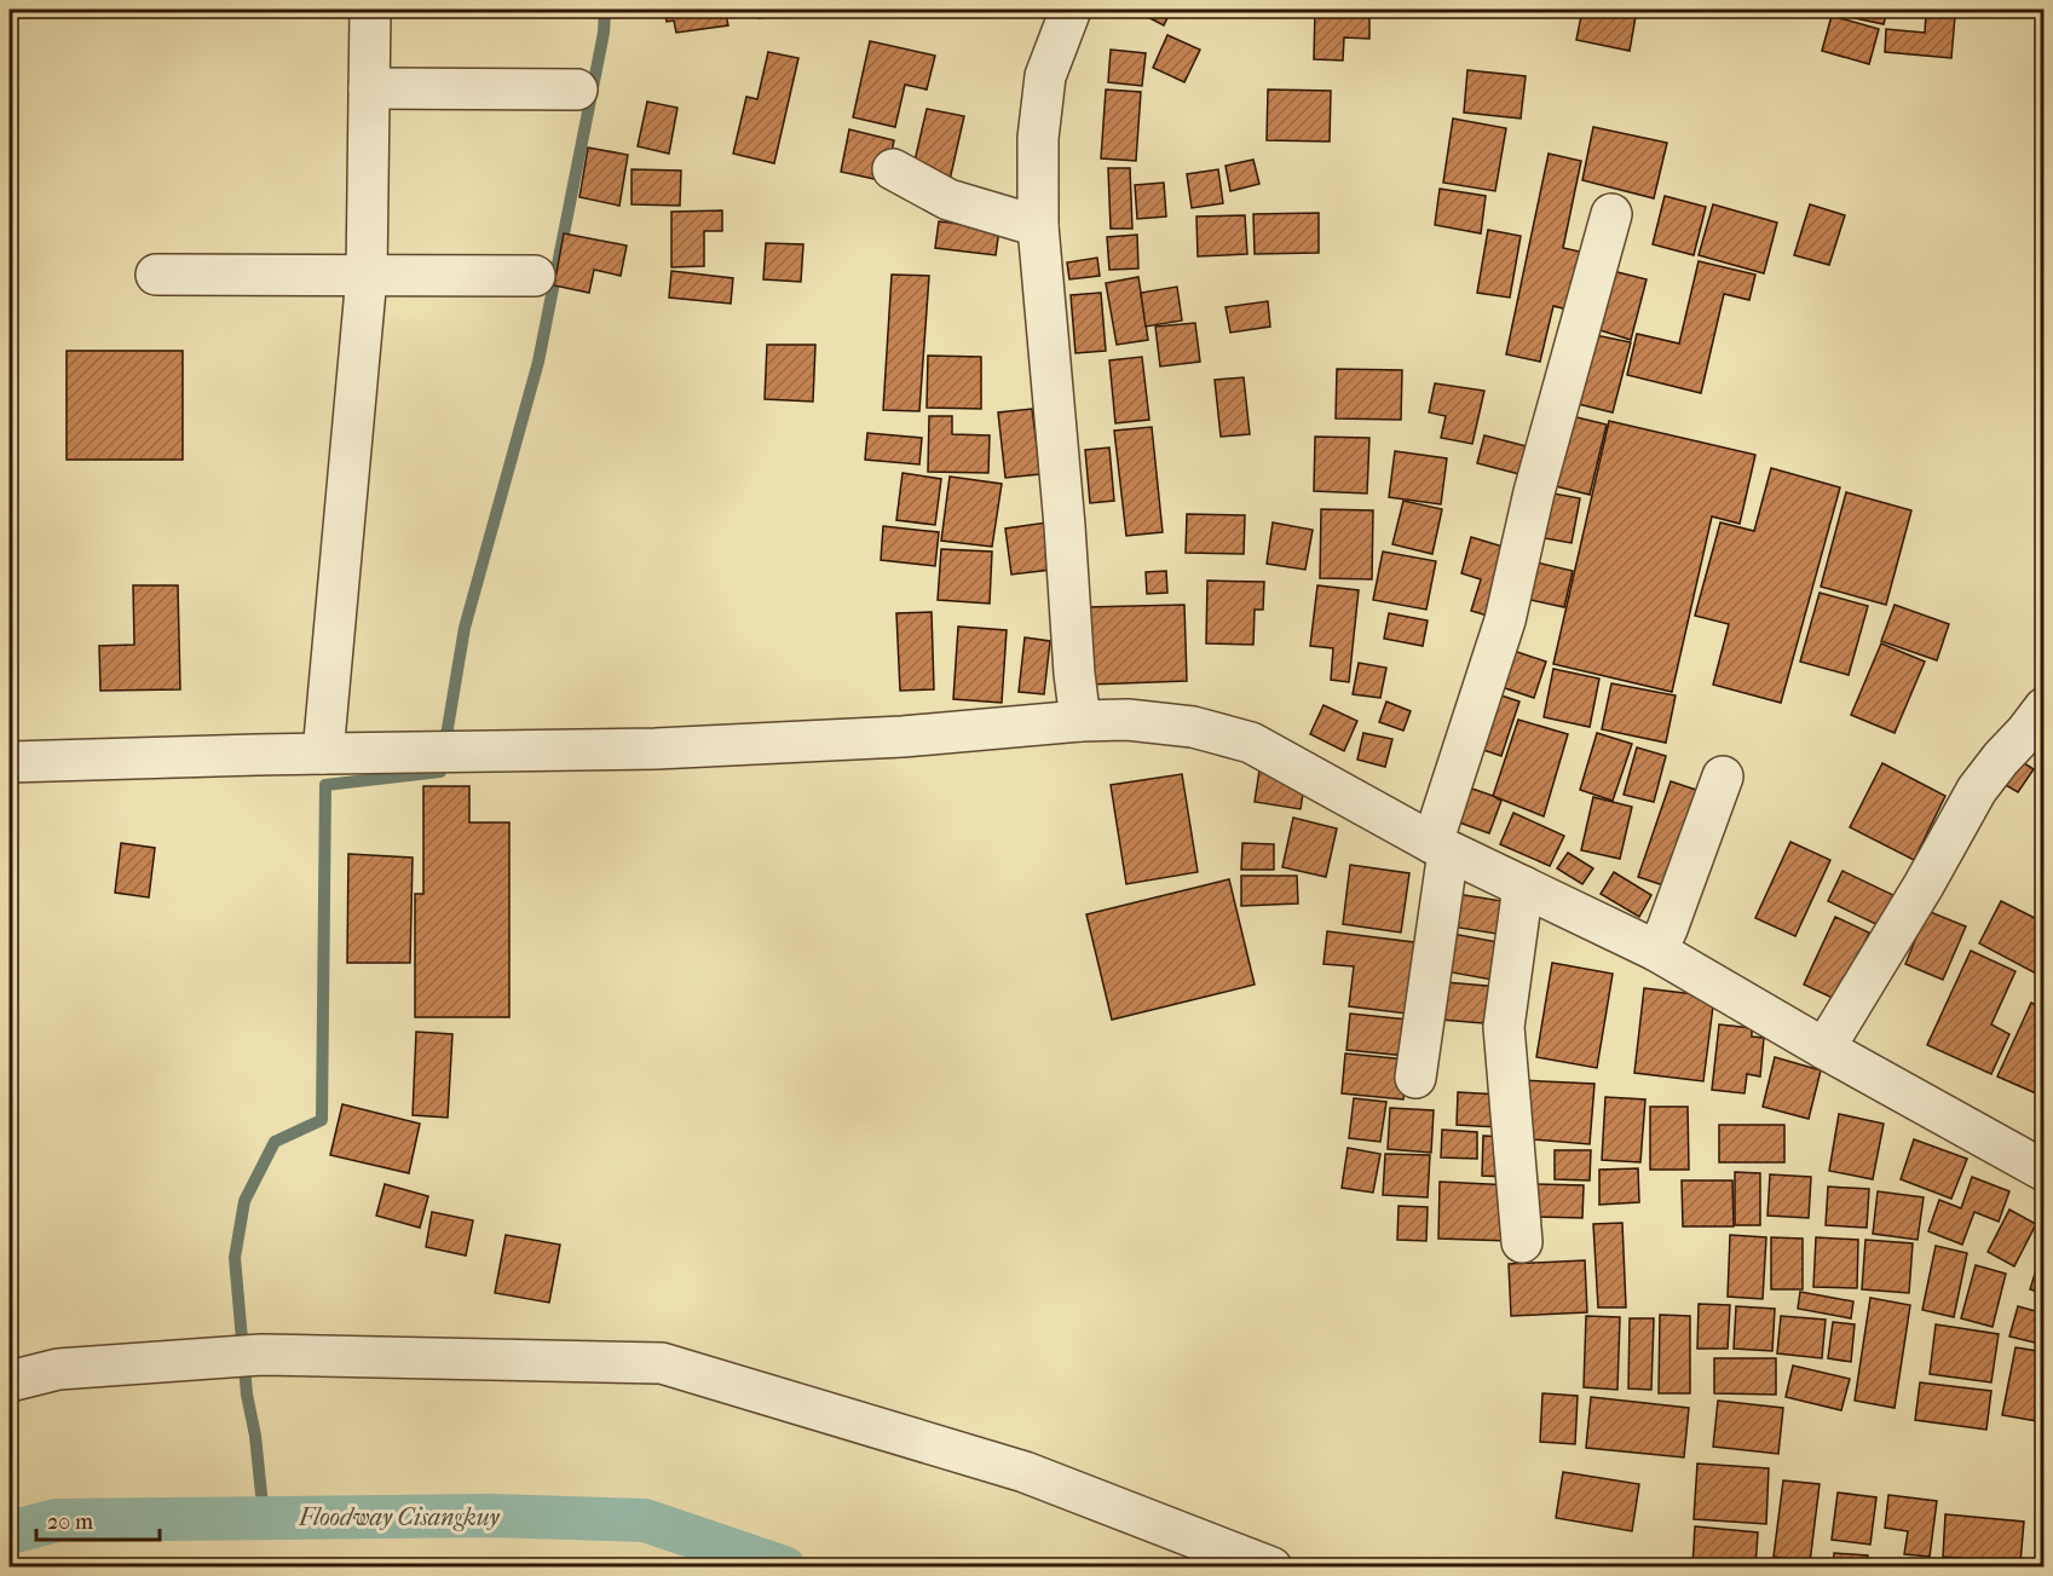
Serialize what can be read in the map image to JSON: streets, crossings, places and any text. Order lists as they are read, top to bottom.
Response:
{
  "water": ["Floodway Cisangkuy"],
  "scale_bar": "20 m"
}
